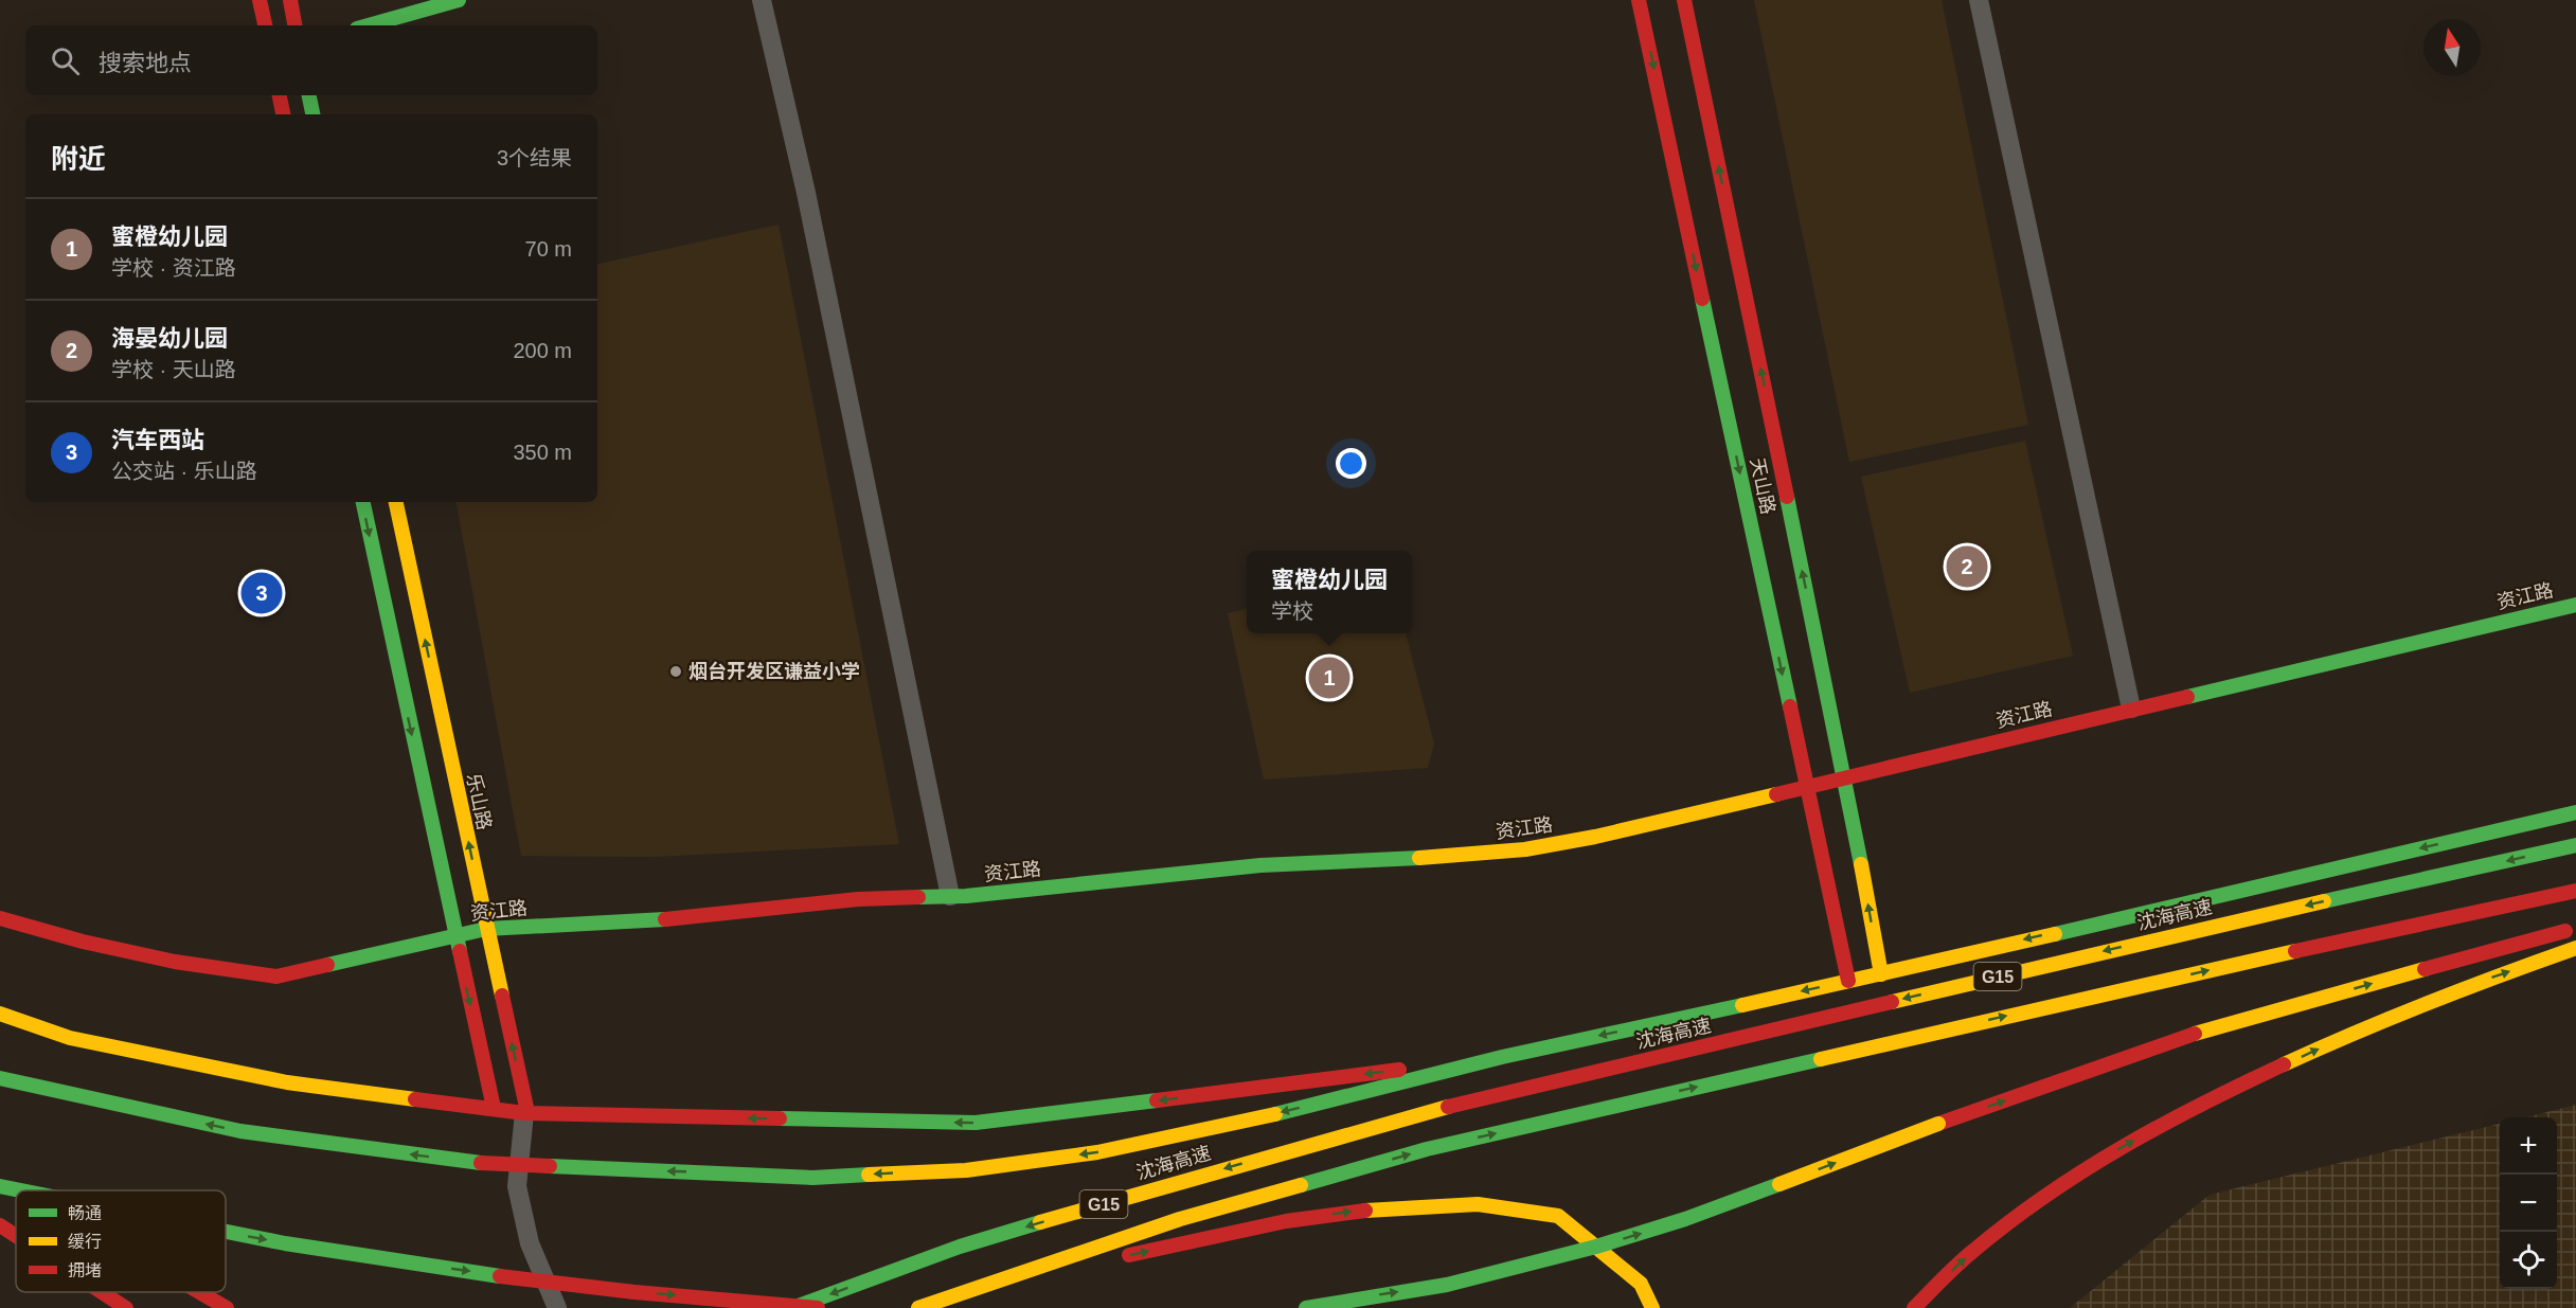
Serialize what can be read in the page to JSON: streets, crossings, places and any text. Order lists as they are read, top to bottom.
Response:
{
  "streets": {
    "main road": [
      "天山路",
      "资江路",
      "乐山路",
      "沈海高速",
      "G15"
    ]
  },
  "crossings": [
    ["天山路", "资江路"],
    ["资江路", "乐山路"]
  ],
  "places": ["烟台开发区谦益小学"],
  "legend": ["畅通", "缓行", "拥堵"],
  "north": "top",
  "page": {
    "search": "搜索地点",
    "heading": ["附近", "3个结果"],
    "list": [
      {
        "mark": "1",
        "name": "蜜橙幼儿园",
        "note": "学校 · 资江路",
        "value": "70 m"
      },
      {
        "mark": "2",
        "name": "海晏幼儿园",
        "note": "学校 · 天山路",
        "value": "200 m"
      },
      {
        "mark": "3",
        "name": "汽车西站",
        "note": "公交站 · 乐山路",
        "value": "350 m"
      }
    ],
    "pins": ["2", "3", "1"],
    "popup": ["蜜橙幼儿园", "学校"],
    "map_buttons": ["+", "−"]
  }
}
